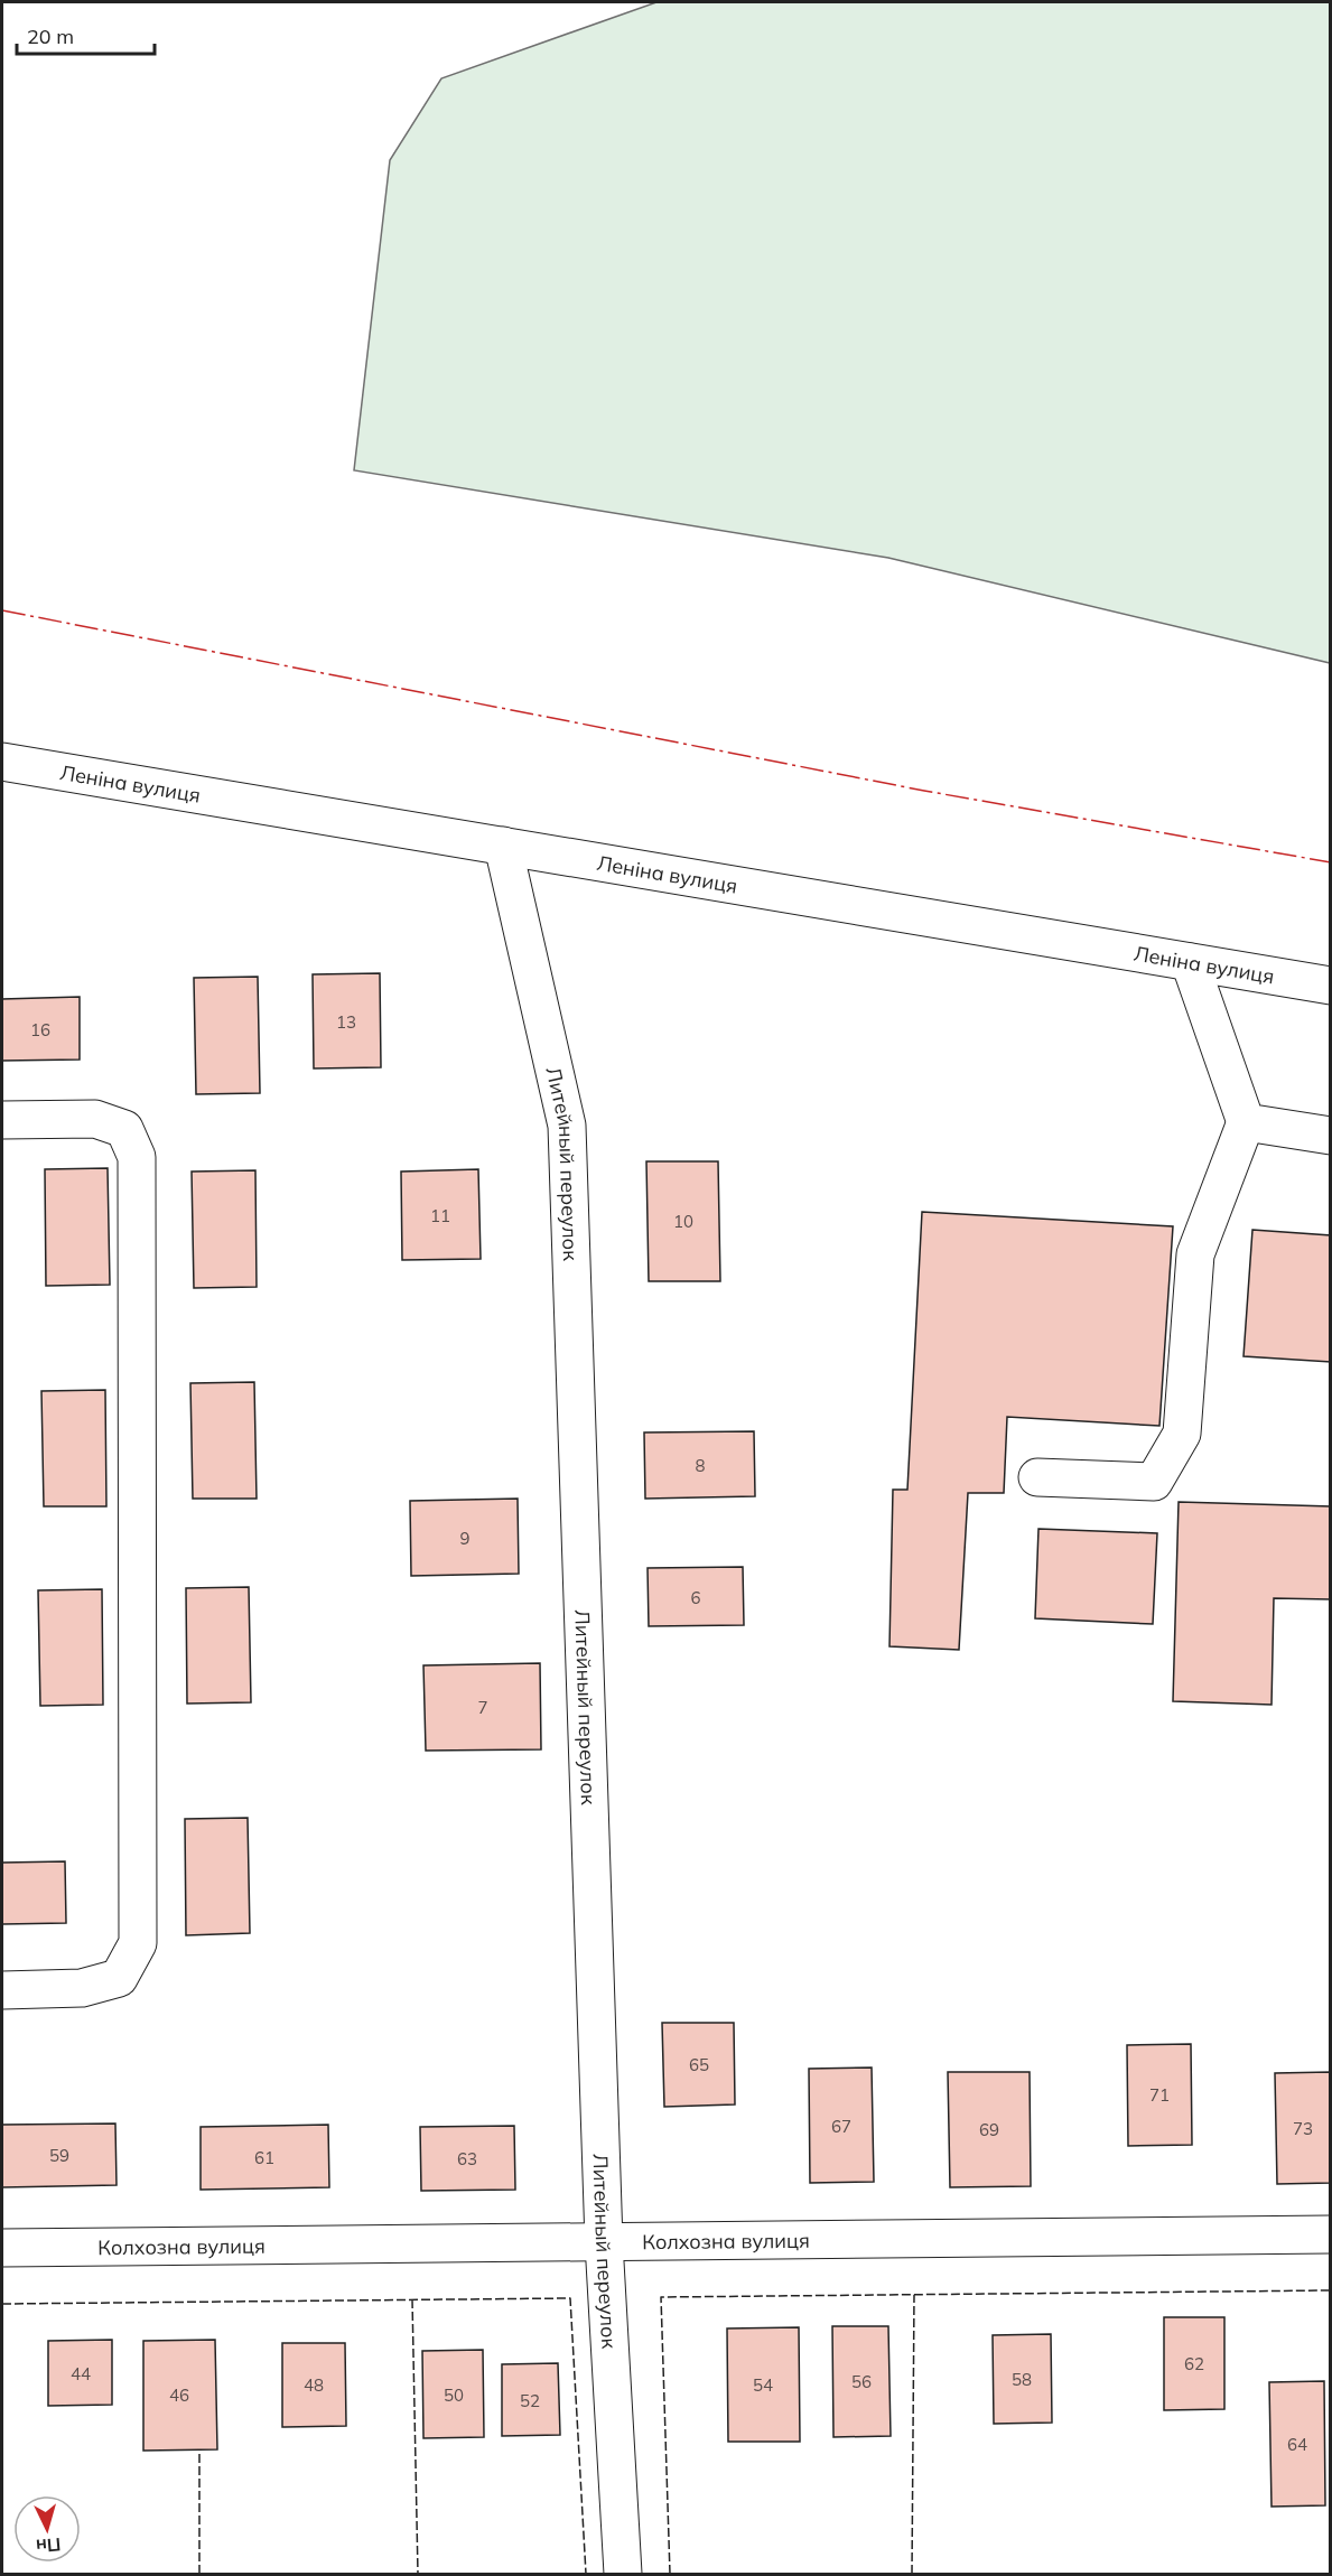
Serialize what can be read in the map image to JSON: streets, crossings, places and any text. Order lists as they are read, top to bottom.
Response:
{
  "streets": {
    "street": ["Леніна вулиця", "Литейный переулок", "Колхозна вулиця"]
  },
  "crossings": [
    ["Леніна вулиця", "Литейный переулок"],
    ["Литейный переулок", "Колхозна вулиця"]
  ],
  "house_numbers": [
    "13",
    "16",
    "11",
    "10",
    "8",
    "9",
    "6",
    "7",
    "65",
    "71",
    "67",
    "73",
    "69",
    "59",
    "61",
    "63",
    "62",
    "44",
    "58",
    "56",
    "48",
    "54",
    "46",
    "50",
    "52",
    "64"
  ],
  "scale_bar": "20 m",
  "north": "bottom"
}
